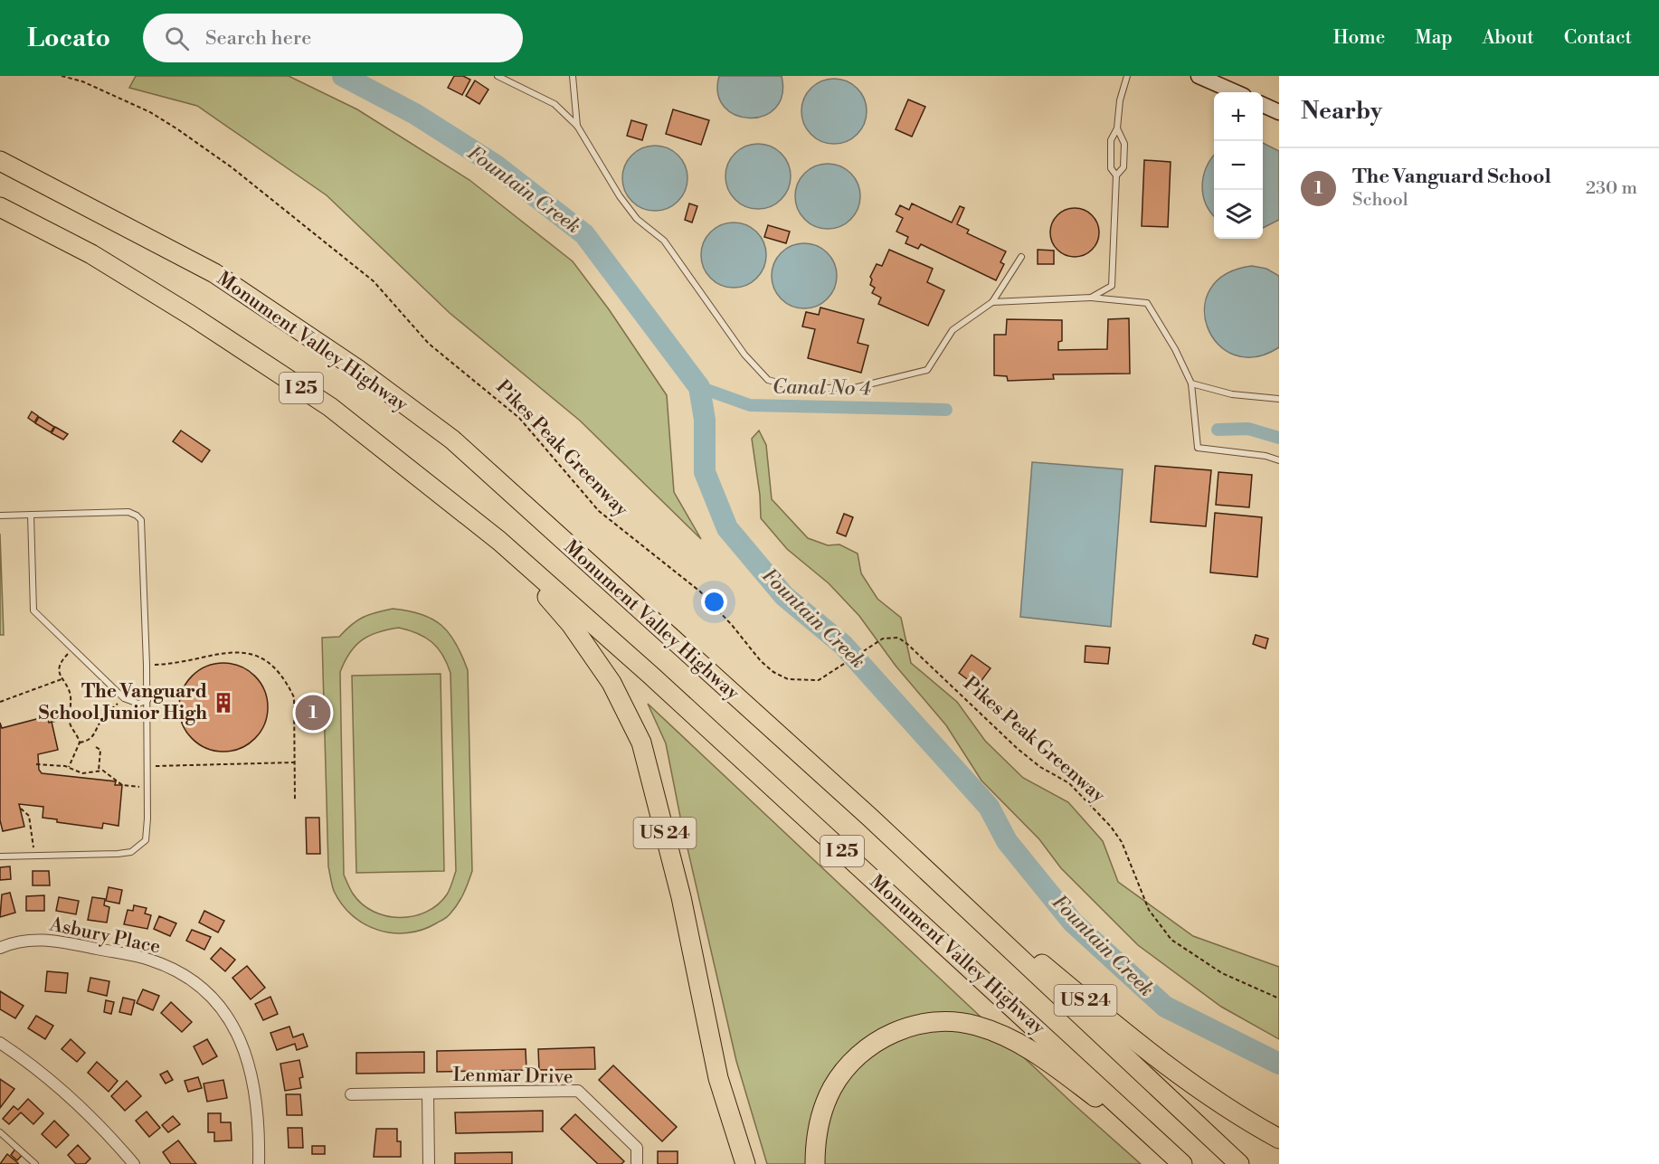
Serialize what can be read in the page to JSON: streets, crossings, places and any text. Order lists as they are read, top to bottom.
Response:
{
  "streets": {
    "highway": ["Monument Valley Highway", "I 25", "US 24"],
    "street": ["Asbury Place", "Lenmar Drive"],
    "path": ["Pikes Peak Greenway"]
  },
  "crossings": [
    ["Monument Valley Highway", "US 24"]
  ],
  "water": ["Fountain Creek", "Canal No 4"],
  "places": {
    "building": ["The Vanguard School Junior High"]
  },
  "page": {
    "header": "Locato",
    "search": "Search here",
    "nav": [
      "Home",
      "Map",
      "About",
      "Contact"
    ],
    "heading": "Nearby",
    "map_buttons": ["+", "−"],
    "list": [
      {
        "mark": "1",
        "name": "The Vanguard School",
        "note": "School",
        "value": "230 m"
      }
    ],
    "pins": "1"
  }
}
